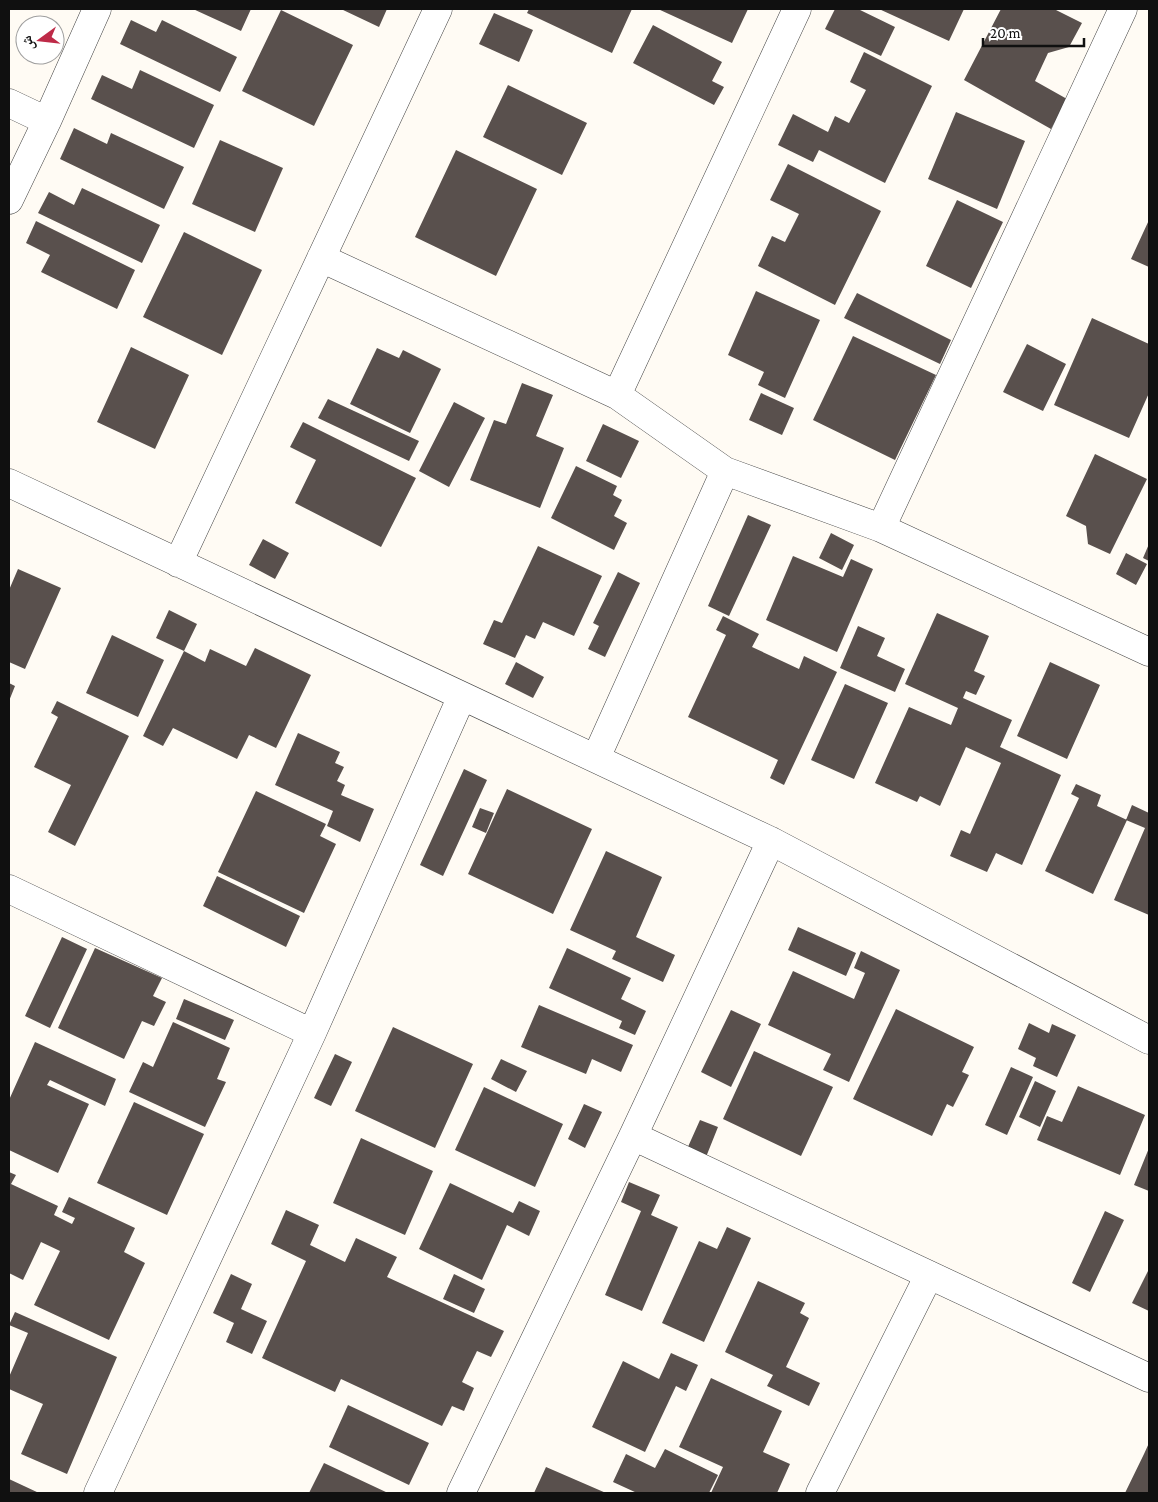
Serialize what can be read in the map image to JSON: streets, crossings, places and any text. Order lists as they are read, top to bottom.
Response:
{
  "scale_bar": "20 m",
  "north": "left"
}
